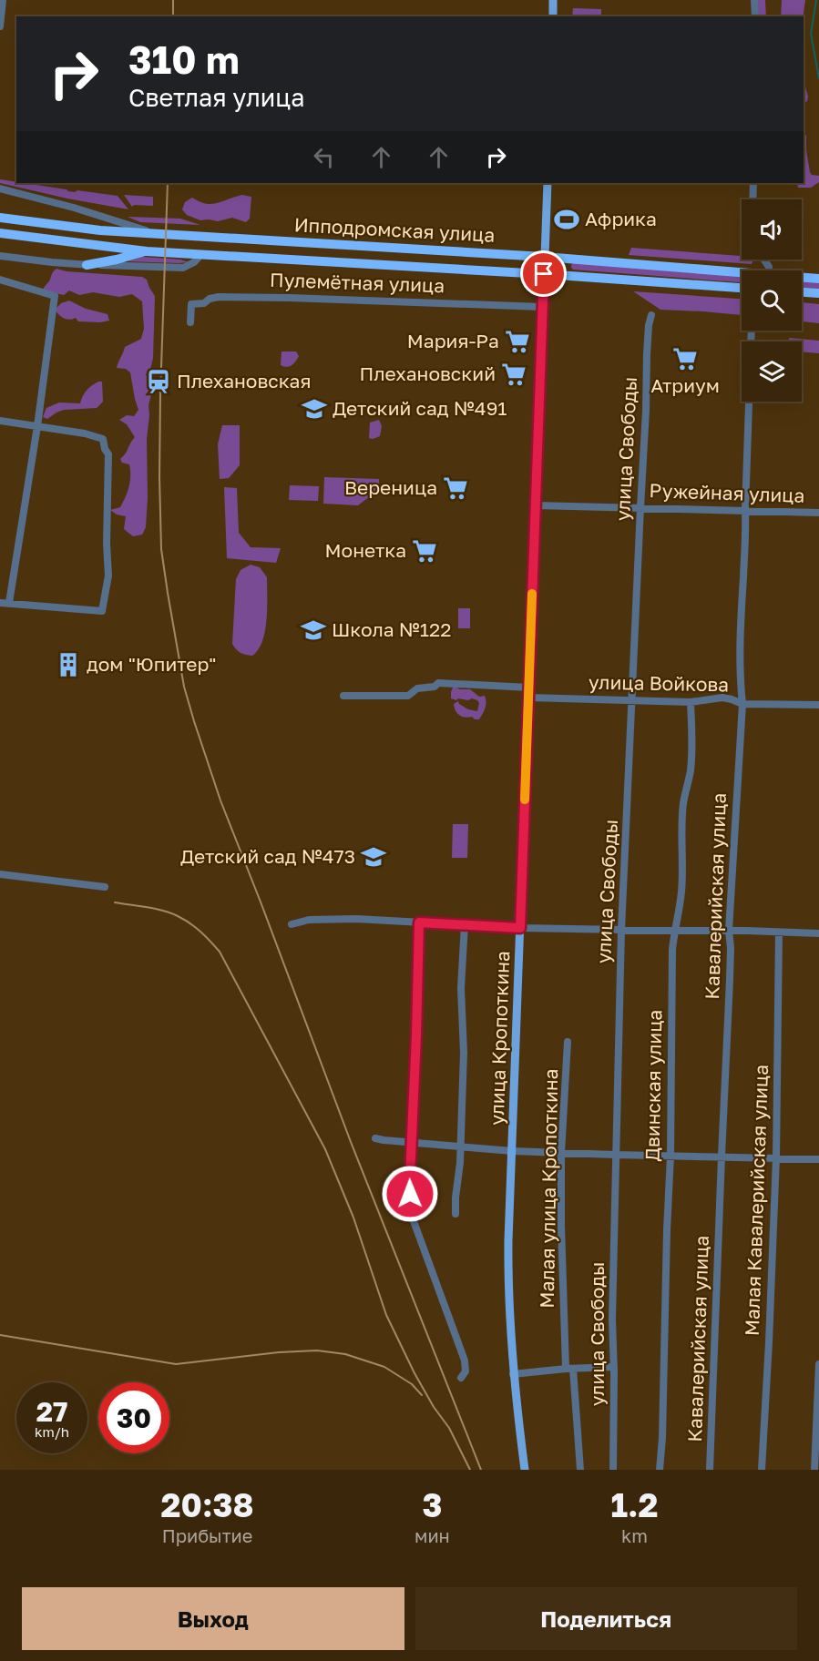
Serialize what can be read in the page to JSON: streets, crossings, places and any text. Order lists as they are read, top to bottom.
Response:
{
  "streets": {
    "highway": ["Ипподромская улица"],
    "main road": ["улица Кропоткина"],
    "street": [
      "Пулемётная улица",
      "улица Свободы",
      "Ружейная улица",
      "улица Войкова",
      "Кавалерийская улица",
      "Двинская улица",
      "Малая улица Кропоткина",
      "Малая Кавалерийская улица"
    ]
  },
  "crossings": [
    ["Ипподромская улица", "улица Кропоткина"],
    ["Пулемётная улица", "улица Кропоткина"],
    ["улица Свободы", "Ружейная улица"],
    ["улица Свободы", "улица Войкова"],
    ["Ружейная улица", "Кавалерийская улица"],
    ["Ружейная улица", "улица Кропоткина"],
    ["улица Войкова", "Кавалерийская улица"],
    ["улица Войкова", "улица Кропоткина"],
    ["улица Войкова", "Двинская улица"]
  ],
  "places": {
    "sports": ["Африка"],
    "supermarket": [
      "Мария-Ра",
      "Атриум",
      "Плехановский",
      "Вереница",
      "Монетка"
    ],
    "station": ["Плехановская"],
    "school or university": ["Детский сад №491", "Школа №122", "Детский сад №473"],
    "building": ["дом \"Юпитер\""]
  },
  "page": {
    "turn": ["310 m", "Светлая улица"],
    "speed": "27 km/h",
    "limit": "30",
    "eta": [
      "20:38",
      "Прибытие",
      "3",
      "мин",
      "1.2",
      "km"
    ],
    "buttons": ["Выход", "Поделиться"]
  }
}
